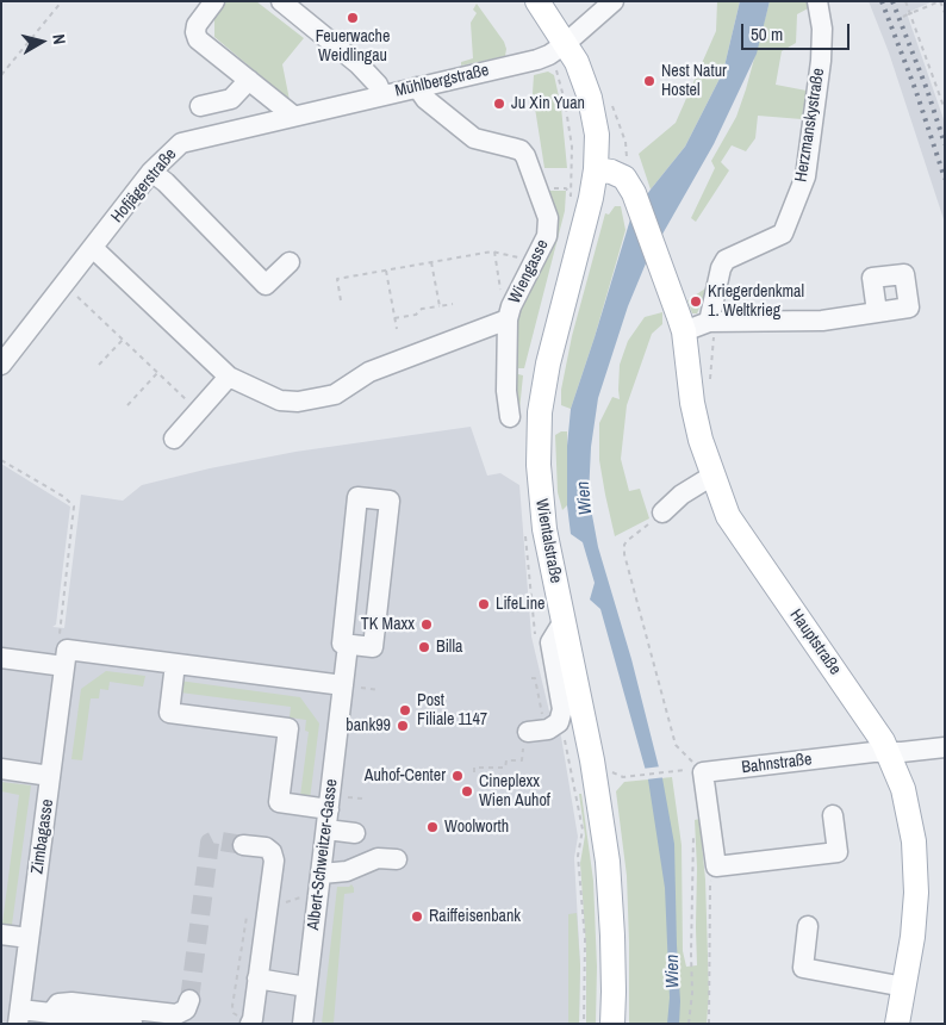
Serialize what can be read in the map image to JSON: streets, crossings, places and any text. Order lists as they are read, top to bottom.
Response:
{
  "streets": {
    "main road": ["Wientalstraße", "Hauptstraße"],
    "street": [
      "Mühlbergstraße",
      "Herzmanskystraße",
      "Hofjägerstraße",
      "Wiengasse",
      "Bahnstraße",
      "Zimbagasse",
      "Albert-Schweitzer-Gasse"
    ]
  },
  "crossings": [
    ["Mühlbergstraße", "Hofjägerstraße"],
    ["Mühlbergstraße", "Wiengasse"],
    ["Mühlbergstraße", "Wientalstraße"],
    ["Wientalstraße", "Hauptstraße"],
    ["Hauptstraße", "Bahnstraße"]
  ],
  "water": ["Wien"],
  "places": [
    "Feuerwache Weidlingau",
    "Nest Natur Hostel",
    "Ju Xin Yuan",
    "Kriegerdenkmal 1. Weltkrieg",
    "LifeLine",
    "TK Maxx",
    "Billa",
    "Post Filiale 1147",
    "bank99",
    "Auhof-Center",
    "Cineplexx Wien Auhof",
    "Woolworth",
    "Raiffeisenbank"
  ],
  "scale_bar": "50 m",
  "north": "right"
}
